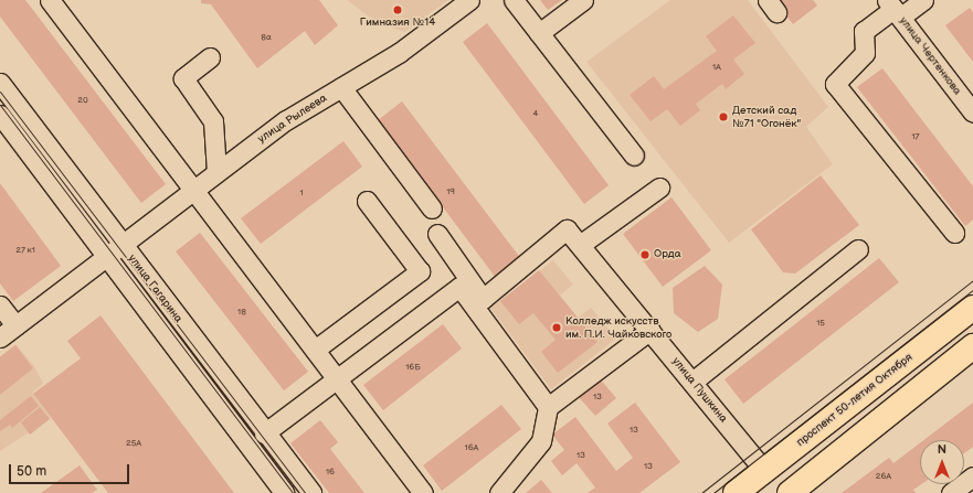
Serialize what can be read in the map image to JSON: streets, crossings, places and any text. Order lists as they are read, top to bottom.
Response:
{
  "streets": {
    "main road": ["проспект 50-летия Октября"],
    "street": [
      "улица Чертенкова",
      "улица Рылеева",
      "улица Гагарина",
      "улица Пушкина"
    ]
  },
  "crossings": [
    ["улица Рылеева", "улица Гагарина"],
    ["улица Пушкина", "проспект 50-летия Октября"]
  ],
  "places": [
    "Гимназия №14",
    "Детский сад №71 \"Огонёк\"",
    "Орда",
    "Колледж искусств им. П.И. Чайковского"
  ],
  "house_numbers": [
    "8а",
    "1А",
    "20",
    "4",
    "17",
    "19",
    "1",
    "27 к1",
    "18",
    "15",
    "16Б",
    "13",
    "13",
    "25А",
    "16А",
    "13",
    "13",
    "16",
    "26А"
  ],
  "scale_bar": "50 m",
  "north": "top"
}
